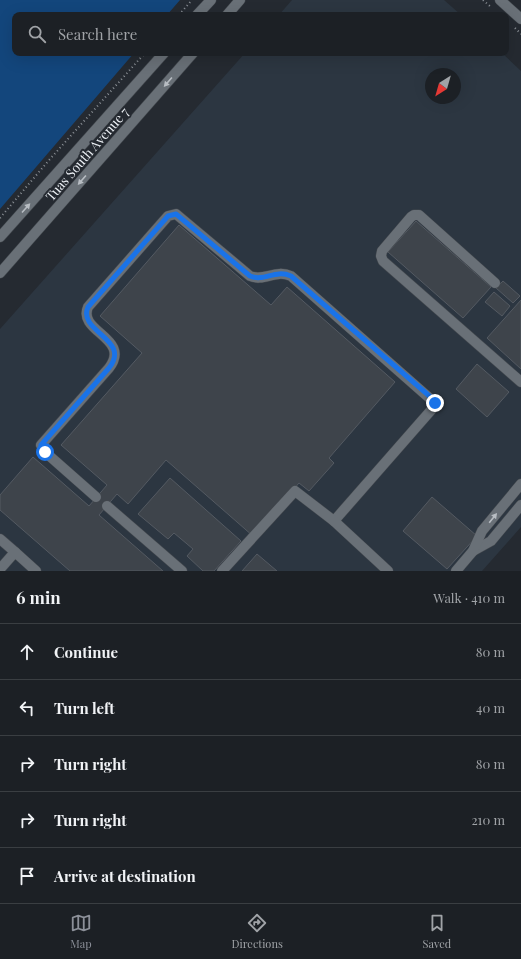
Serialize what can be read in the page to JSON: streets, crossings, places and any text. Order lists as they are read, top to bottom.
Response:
{
  "streets": {
    "street": ["Tuas South Avenue 7"]
  },
  "north": "bottom left",
  "page": {
    "search": "Search here",
    "heading": ["6 min", "Walk · 410 m"],
    "list": [
      ["Continue", "80 m"],
      ["Turn left", "40 m"],
      ["Turn right", "80 m"],
      ["Turn right", "210 m"],
      "Arrive at destination"
    ],
    "nav": ["Map", "Directions", "Saved"]
  }
}
